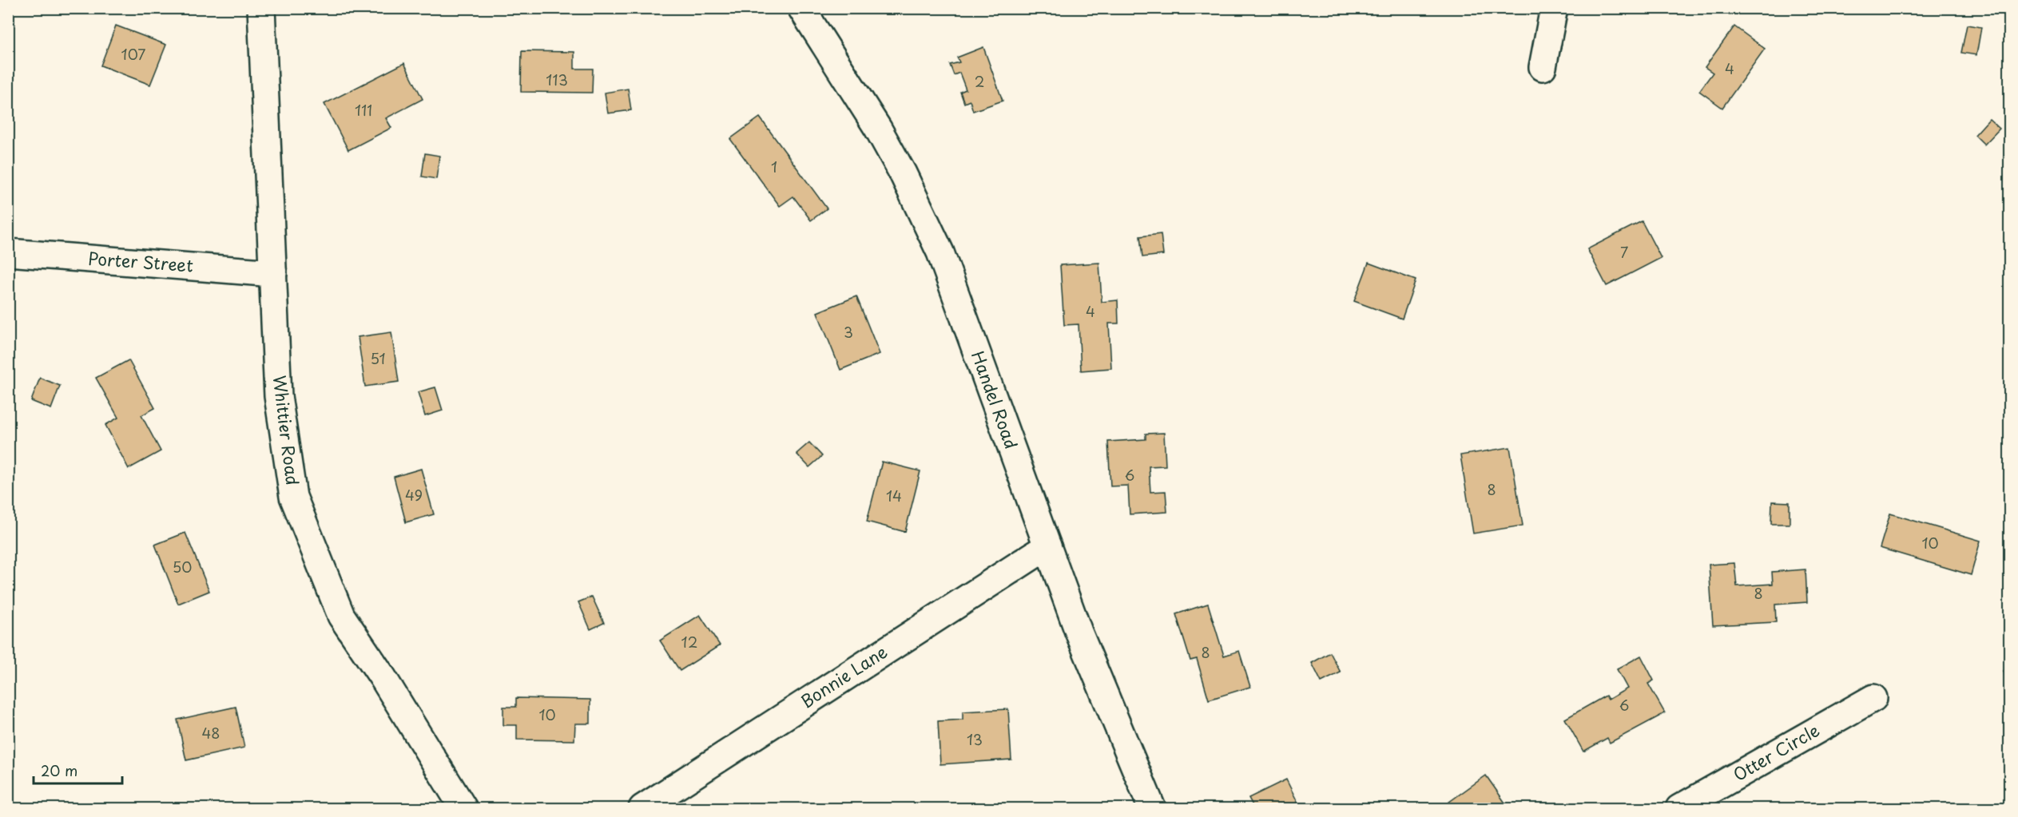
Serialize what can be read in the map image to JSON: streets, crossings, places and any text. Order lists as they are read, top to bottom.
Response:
{
  "streets": {
    "street": [
      "Porter Street",
      "Handel Road",
      "Whittier Road",
      "Bonnie Lane",
      "Otter Circle"
    ]
  },
  "crossings": [
    ["Porter Street", "Whittier Road"],
    ["Handel Road", "Bonnie Lane"]
  ],
  "house_numbers": [
    "107",
    "4",
    "113",
    "2",
    "111",
    "1",
    "7",
    "4",
    "3",
    "51",
    "6",
    "8",
    "49",
    "14",
    "10",
    "50",
    "8",
    "12",
    "8",
    "6",
    "10",
    "48",
    "13"
  ],
  "scale_bar": "20 m"
}
